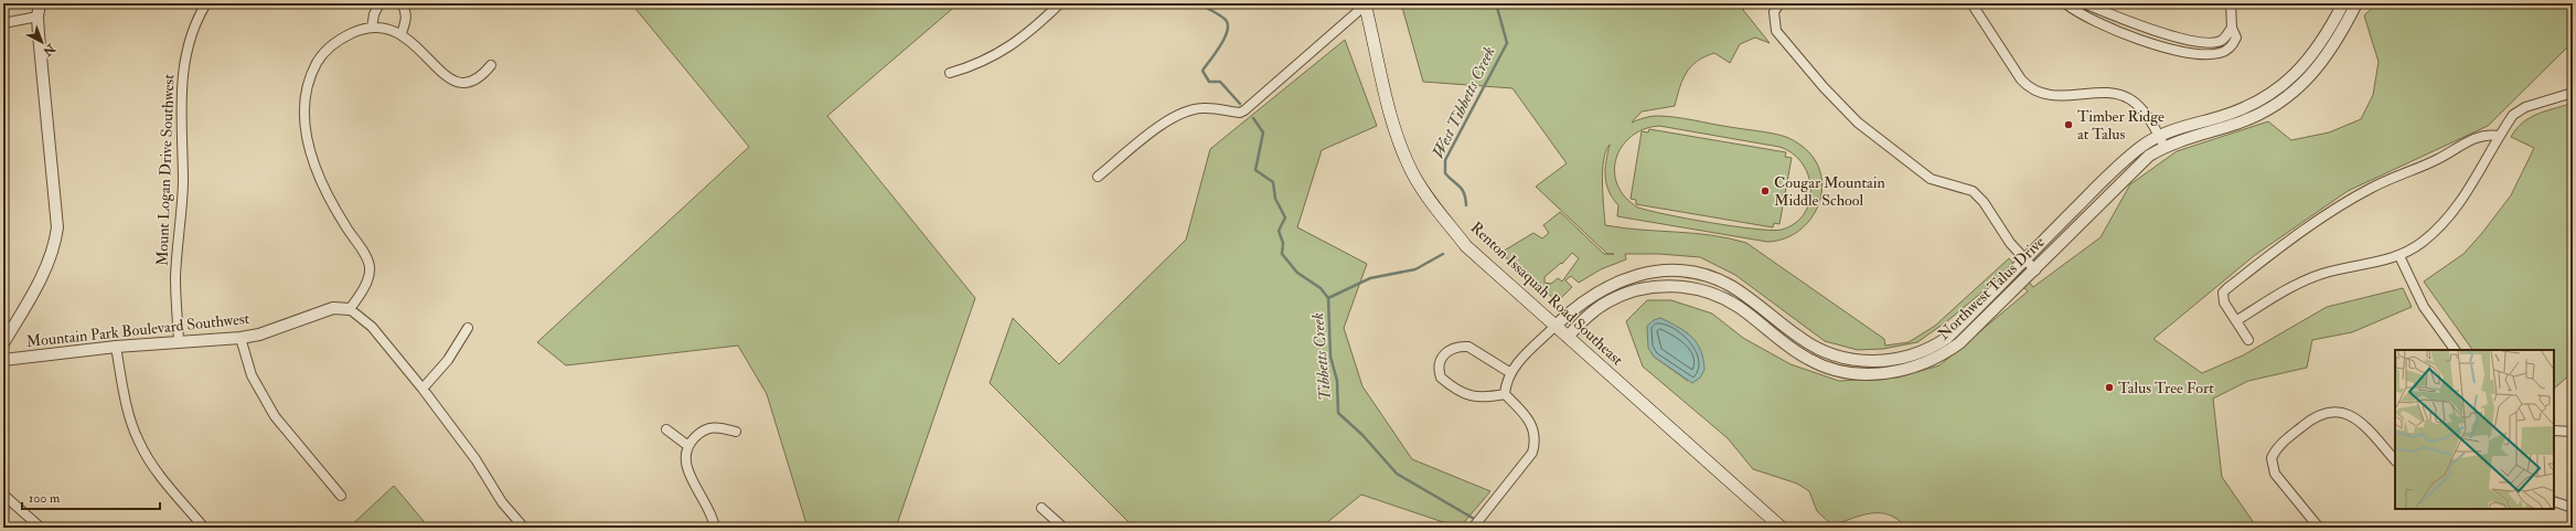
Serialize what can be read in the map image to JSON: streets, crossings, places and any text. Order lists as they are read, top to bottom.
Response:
{
  "streets": {
    "main road": ["Renton Issaquah Road Southeast"],
    "street": ["Mount Logan Drive Southwest", "Northwest Talus Drive", "Mountain Park Boulevard Southwest"]
  },
  "crossings": [
    ["Mount Logan Drive Southwest", "Mountain Park Boulevard Southwest"],
    ["Northwest Talus Drive", "Renton Issaquah Road Southeast"]
  ],
  "water": ["West Tibbetts Creek", "Tibbetts Creek"],
  "places": ["Timber Ridge at Talus", "Cougar Mountain Middle School", "Talus Tree Fort"],
  "scale_bar": "100 m",
  "north": "bottom right"
}
